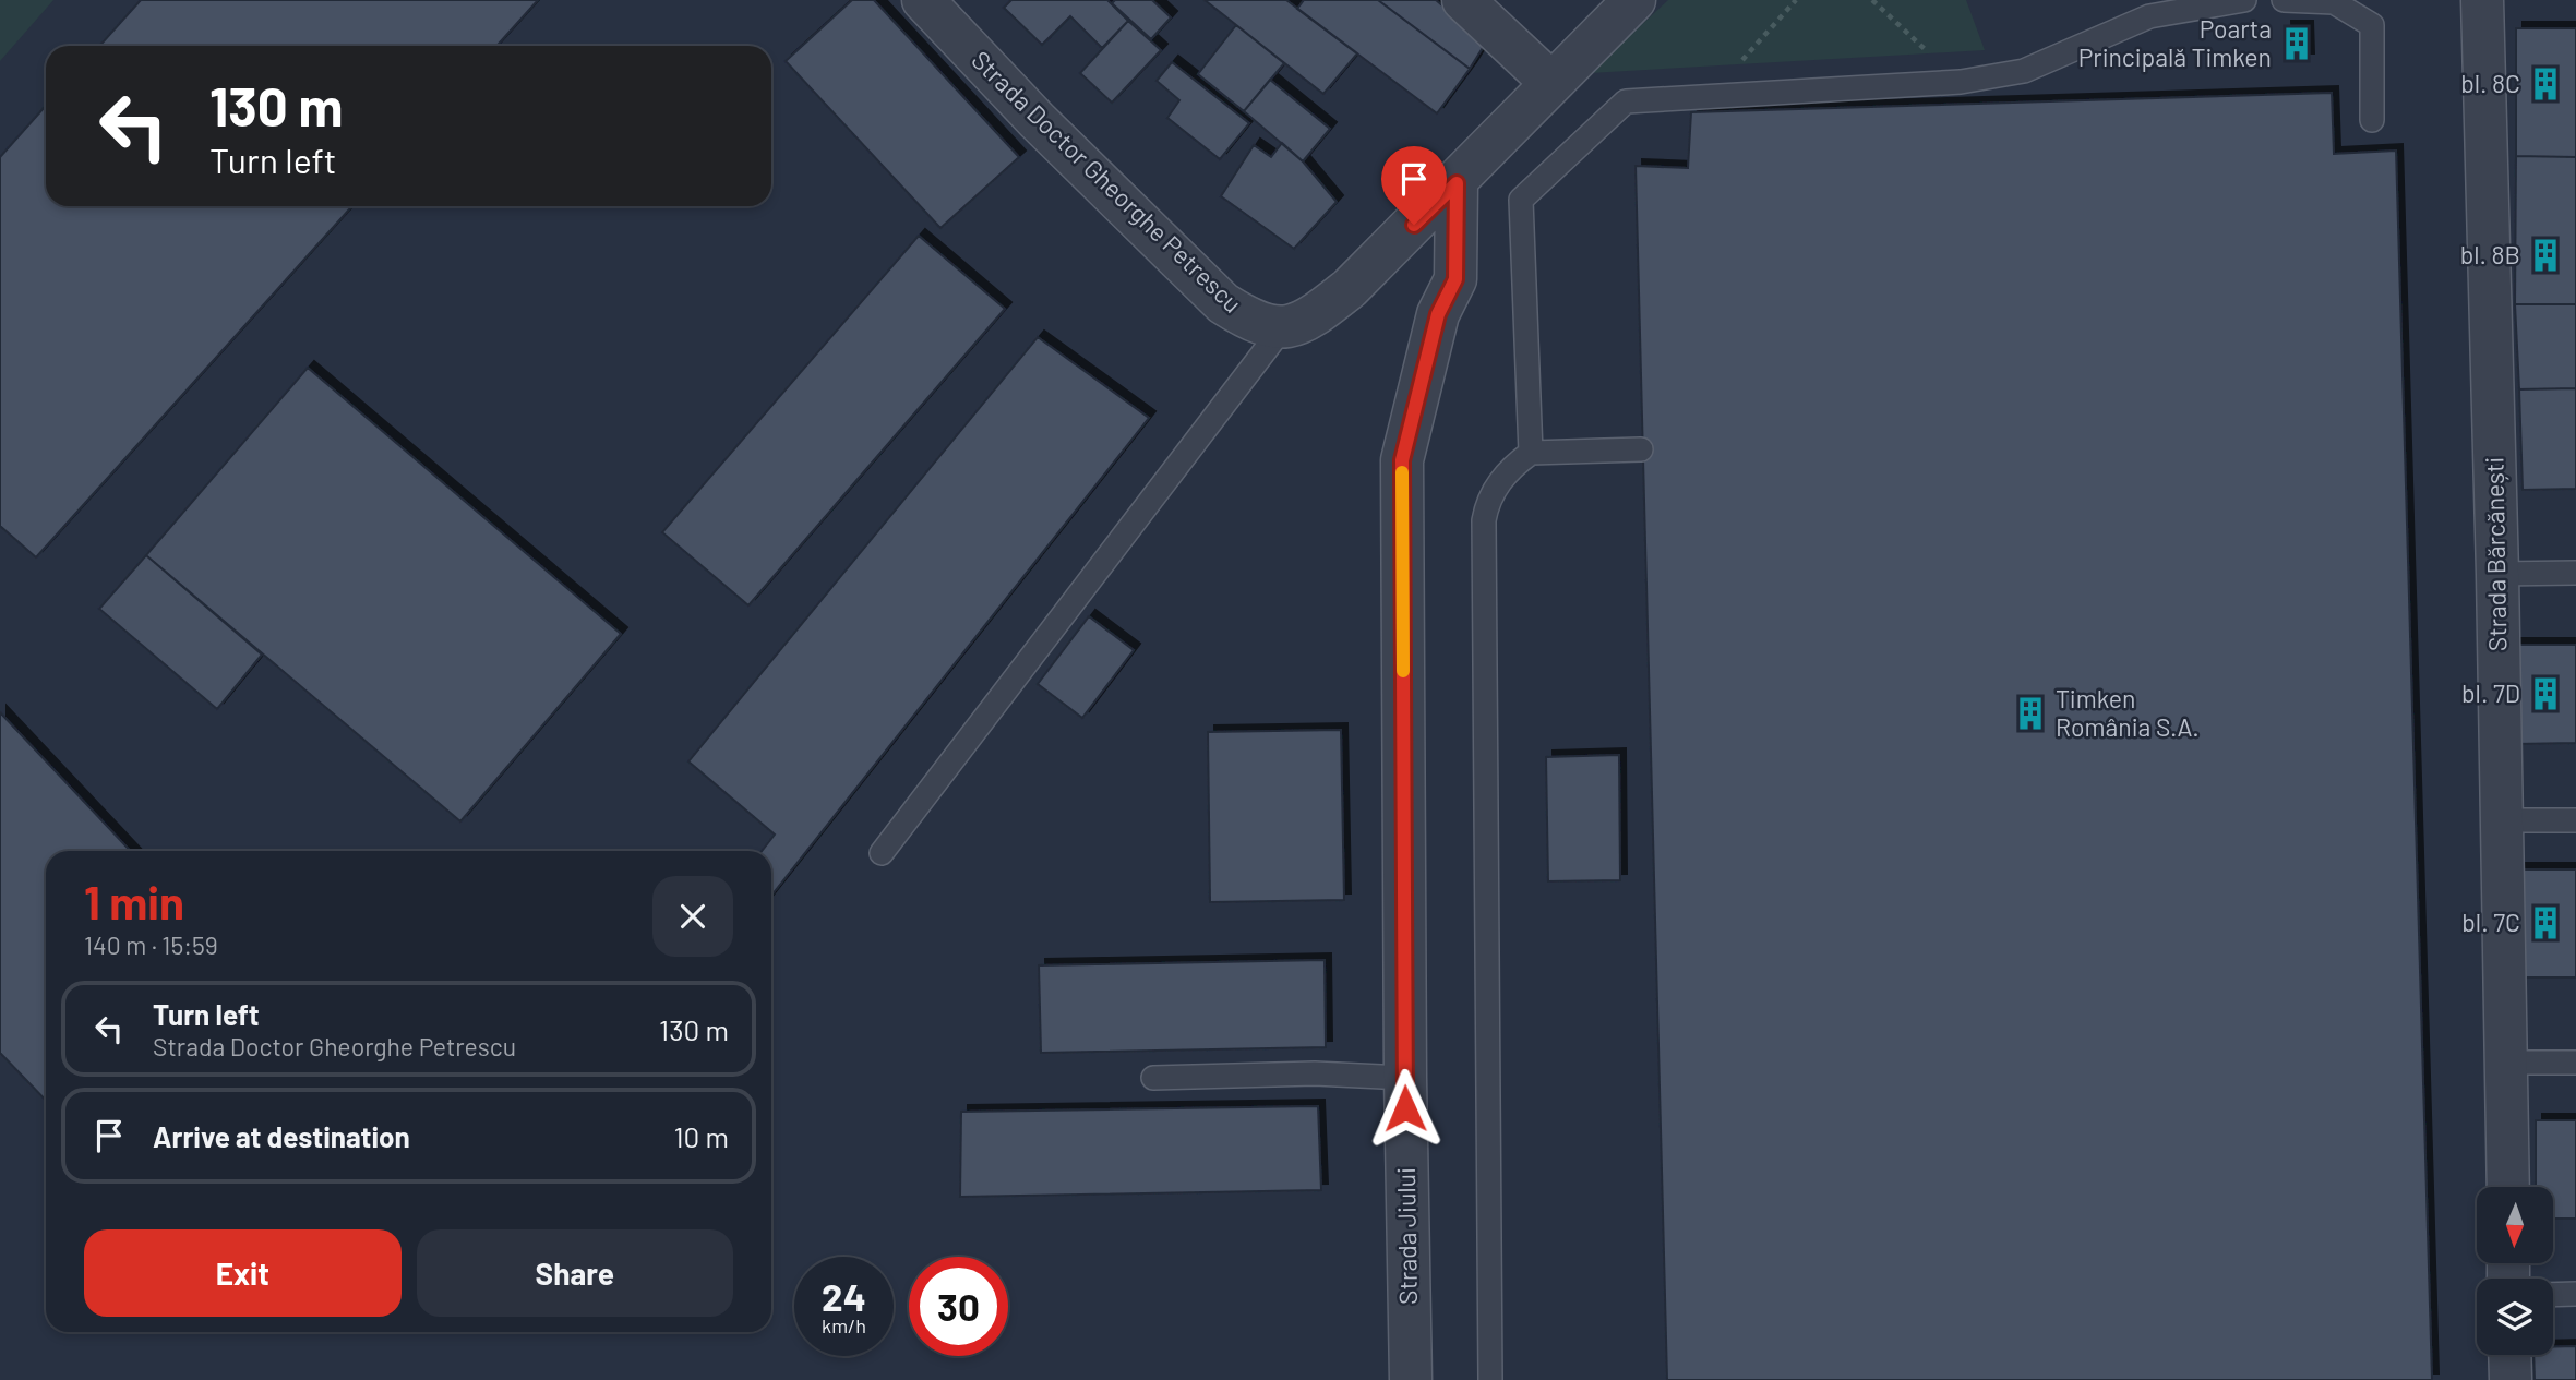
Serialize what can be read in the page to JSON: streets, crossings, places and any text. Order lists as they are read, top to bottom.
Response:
{
  "streets": {
    "street": ["Strada Doctor Gheorghe Petrescu", "Strada Bărcănești", "Strada Jiului"]
  },
  "places": {
    "building": [
      "Poarta Principală Timken",
      "bl. 8C",
      "bl. 8B",
      "bl. 7D",
      "Timken România S.A.",
      "bl. 7C"
    ]
  },
  "north": "bottom",
  "page": {
    "turn": ["130 m", "Turn left"],
    "heading": ["1 min", "140 m · 15:59"],
    "list": [
      {
        "name": "Turn left",
        "note": "Strada Doctor Gheorghe Petrescu",
        "value": "130 m"
      },
      {
        "name": "Arrive at destination",
        "value": "10 m"
      }
    ],
    "buttons": ["Exit", "Share"],
    "speed": "24 km/h",
    "limit": "30"
  }
}
